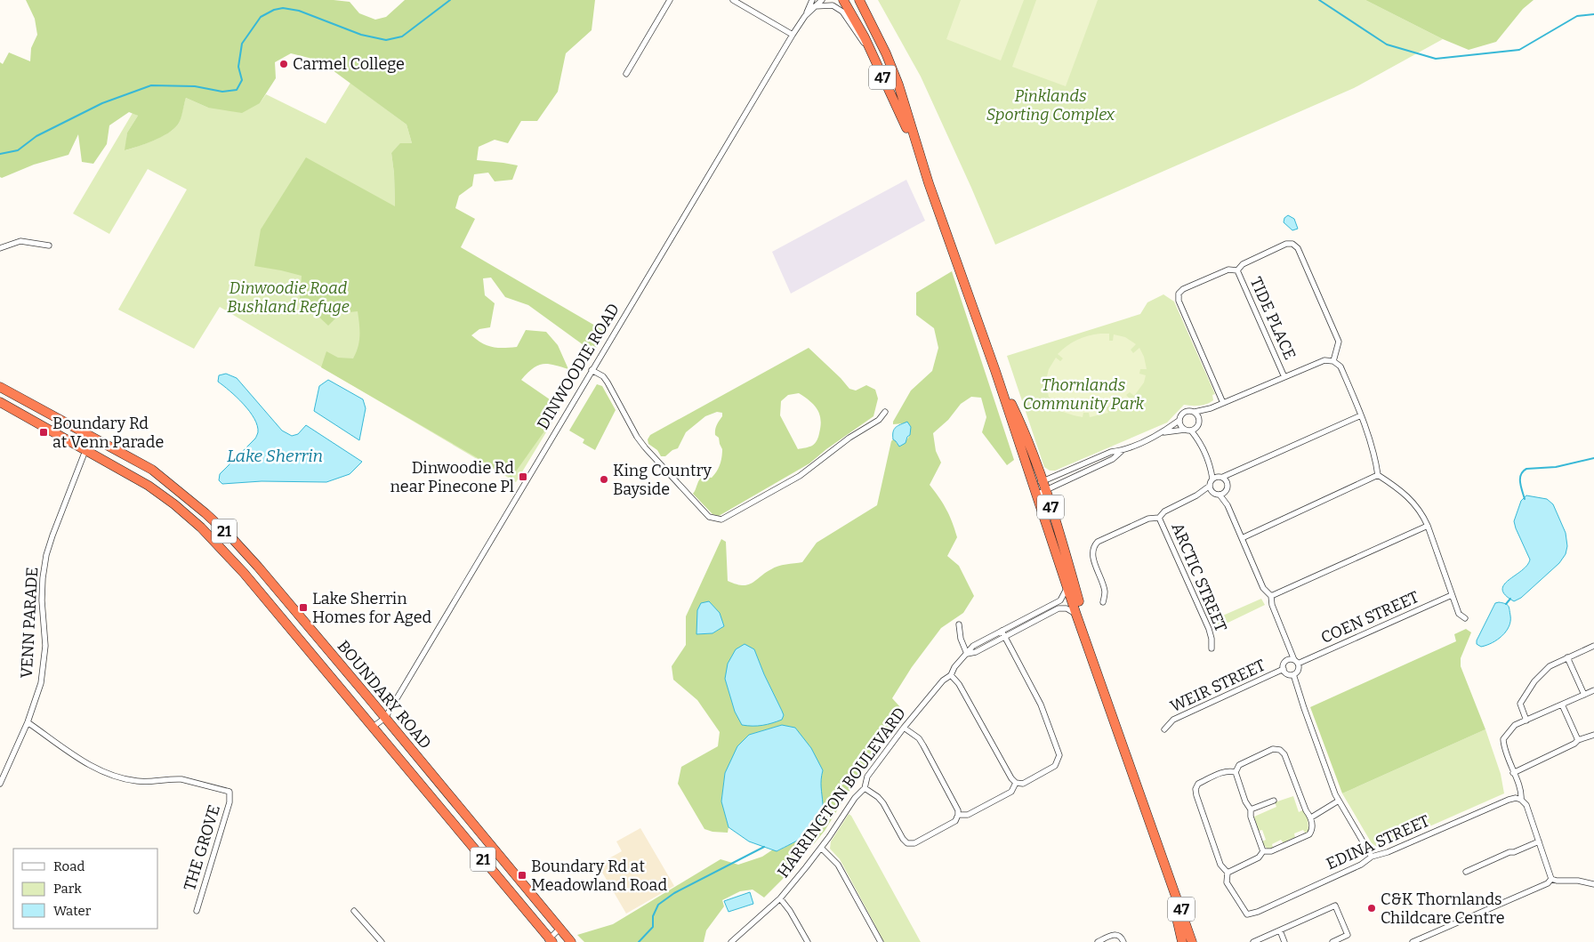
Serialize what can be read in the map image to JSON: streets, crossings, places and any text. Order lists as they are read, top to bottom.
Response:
{
  "streets": {
    "highway": ["47", "21", "BOUNDARY ROAD"],
    "street": [
      "TIDE PLACE",
      "DINWOODIE ROAD",
      "ARCTIC STREET",
      "COEN STREET",
      "VENN PARADE",
      "WEIR STREET",
      "HARRINGTON BOULEVARD",
      "EDINA STREET",
      "THE GROVE"
    ]
  },
  "crossings": [
    ["47", "HARRINGTON BOULEVARD"],
    ["DINWOODIE ROAD", "BOUNDARY ROAD"],
    ["COEN STREET", "WEIR STREET"],
    ["VENN PARADE", "BOUNDARY ROAD"],
    ["VENN PARADE", "THE GROVE"]
  ],
  "water": ["Lake Sherrin"],
  "parks": ["Pinklands Sporting Complex", "Dinwoodie Road Bushland Refuge", "Thornlands Community Park"],
  "places": {
    "other": ["Carmel College", "King Country Bayside", "C&K Thornlands Childcare Centre"],
    "transit": [
      "Boundary Rd at Venn Parade",
      "Dinwoodie Rd near Pinecone Pl",
      "Lake Sherrin Homes for Aged",
      "Boundary Rd at Meadowland Road"
    ]
  },
  "legend": ["Road", "Park", "Water"]
}
